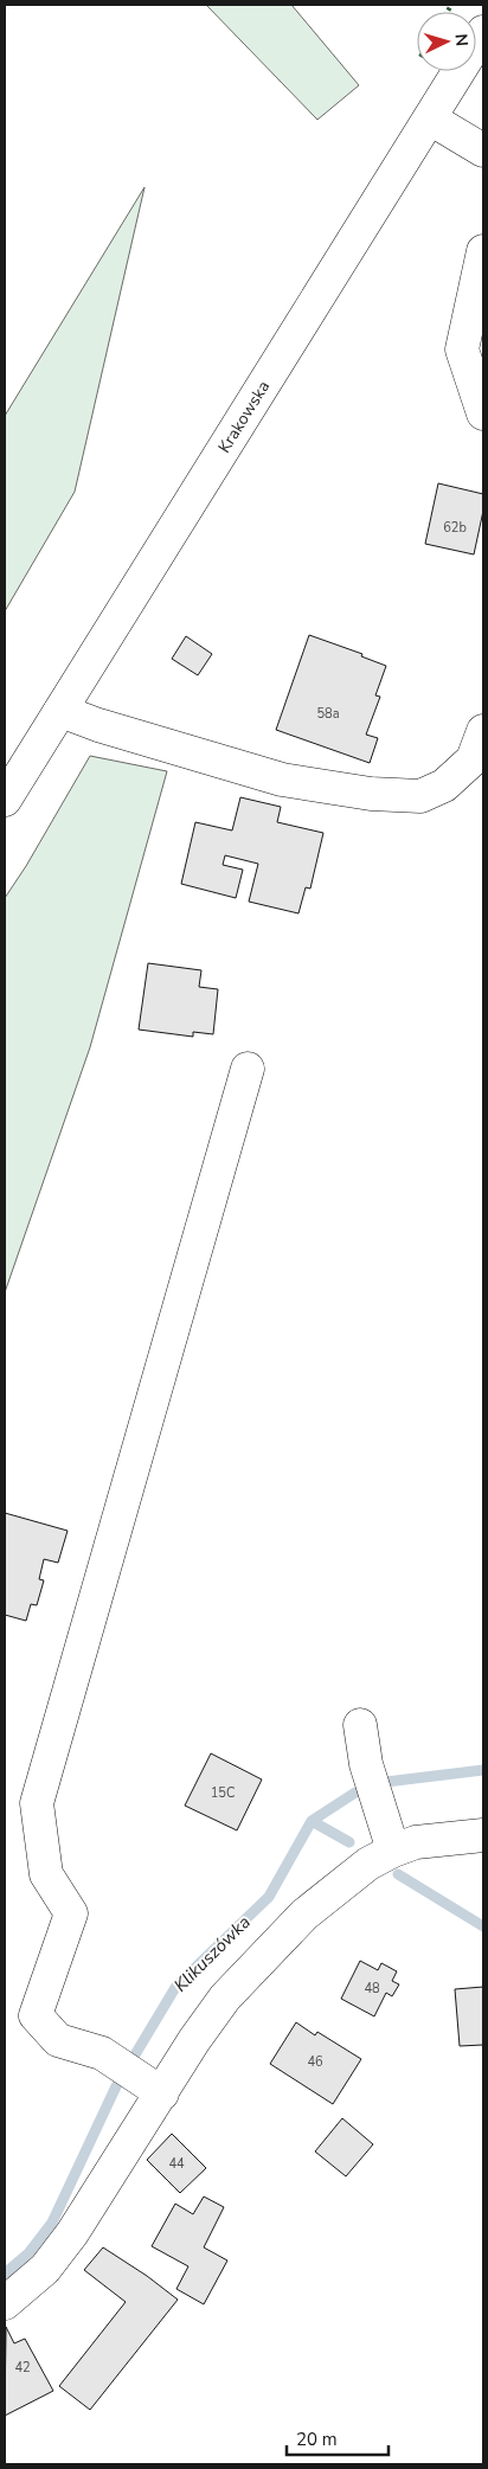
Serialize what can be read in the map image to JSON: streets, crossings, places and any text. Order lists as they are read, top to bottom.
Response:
{
  "streets": {
    "main road": ["Krakowska"]
  },
  "water": ["Klikuszówka"],
  "house_numbers": [
    "62b",
    "58a",
    "15C",
    "48",
    "46",
    "44",
    "42"
  ],
  "scale_bar": "20 m",
  "north": "right"
}
